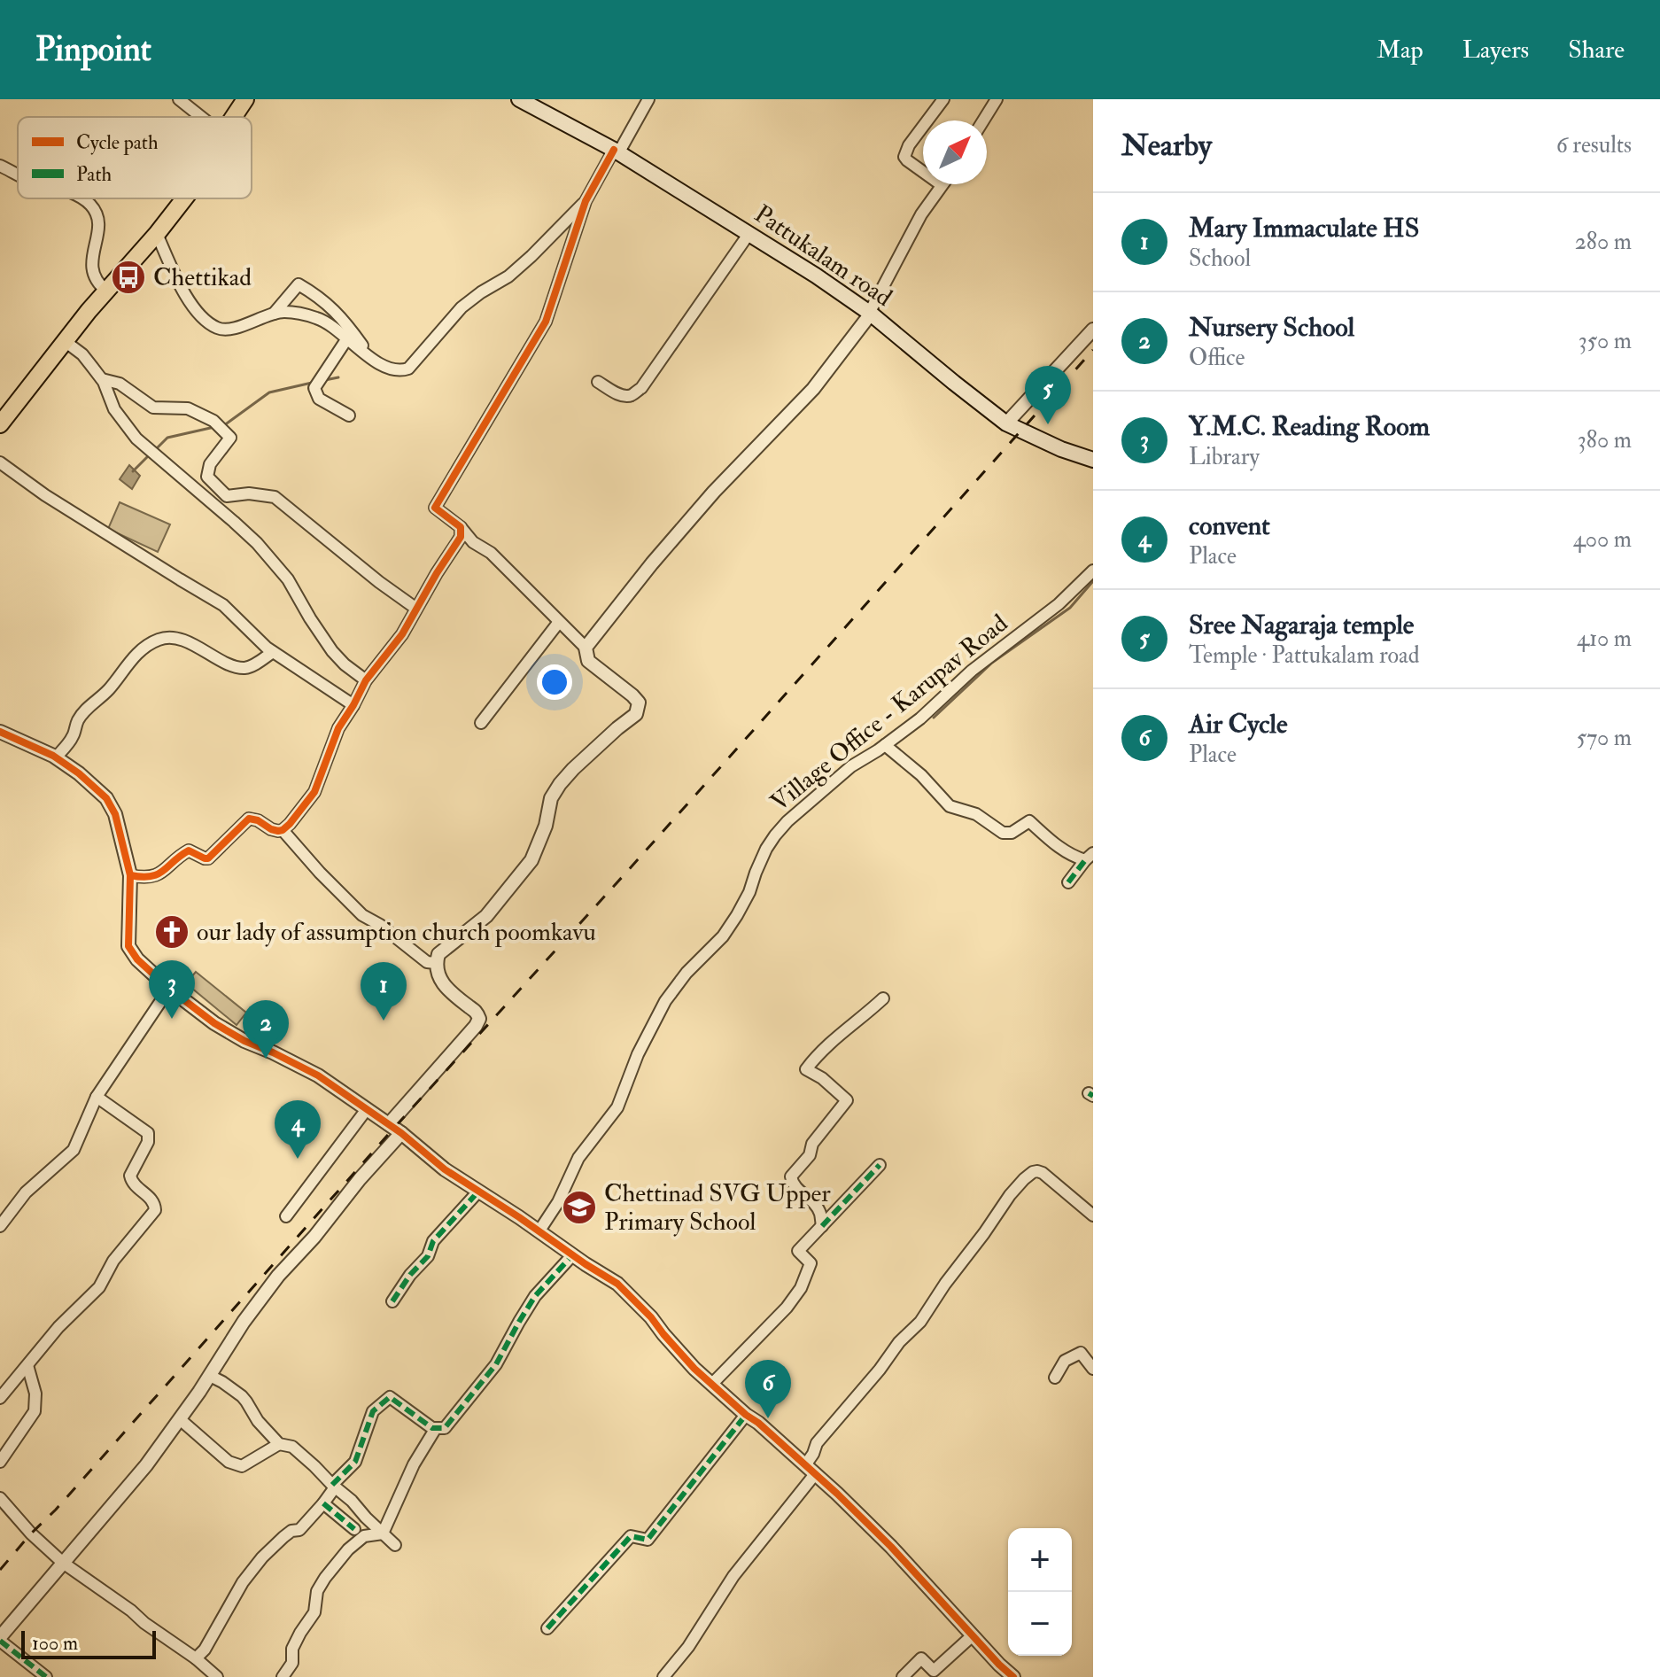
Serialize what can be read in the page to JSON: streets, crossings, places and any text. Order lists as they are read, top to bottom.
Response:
{
  "streets": {
    "main road": ["Pattukalam road"],
    "street": ["Village Office - Karupav Road"]
  },
  "places": {
    "bus stop": ["Chettikad"],
    "church": ["our lady of assumption church poomkavu"],
    "school or university": ["Chettinad SVG Upper Primary School"]
  },
  "legend": ["Cycle path", "Path"],
  "scale_bar": "100 m",
  "north": "top right",
  "page": {
    "header": "Pinpoint",
    "nav": ["Map", "Layers", "Share"],
    "heading": ["Nearby", "6 results"],
    "list": [
      {
        "mark": "1",
        "name": "Mary Immaculate HS",
        "note": "School",
        "value": "280 m"
      },
      {
        "mark": "2",
        "name": "Nursery School",
        "note": "Office",
        "value": "350 m"
      },
      {
        "mark": "3",
        "name": "Y.M.C. Reading Room",
        "note": "Library",
        "value": "380 m"
      },
      {
        "mark": "4",
        "name": "convent",
        "note": "Place",
        "value": "400 m"
      },
      {
        "mark": "5",
        "name": "Sree Nagaraja temple",
        "note": "Temple · Pattukalam road",
        "value": "410 m"
      },
      {
        "mark": "6",
        "name": "Air Cycle",
        "note": "Place",
        "value": "570 m"
      }
    ],
    "pins": [
      "5",
      "3",
      "1",
      "2",
      "4",
      "6"
    ],
    "map_buttons": ["+", "−"],
    "scale": "100 m"
  }
}
